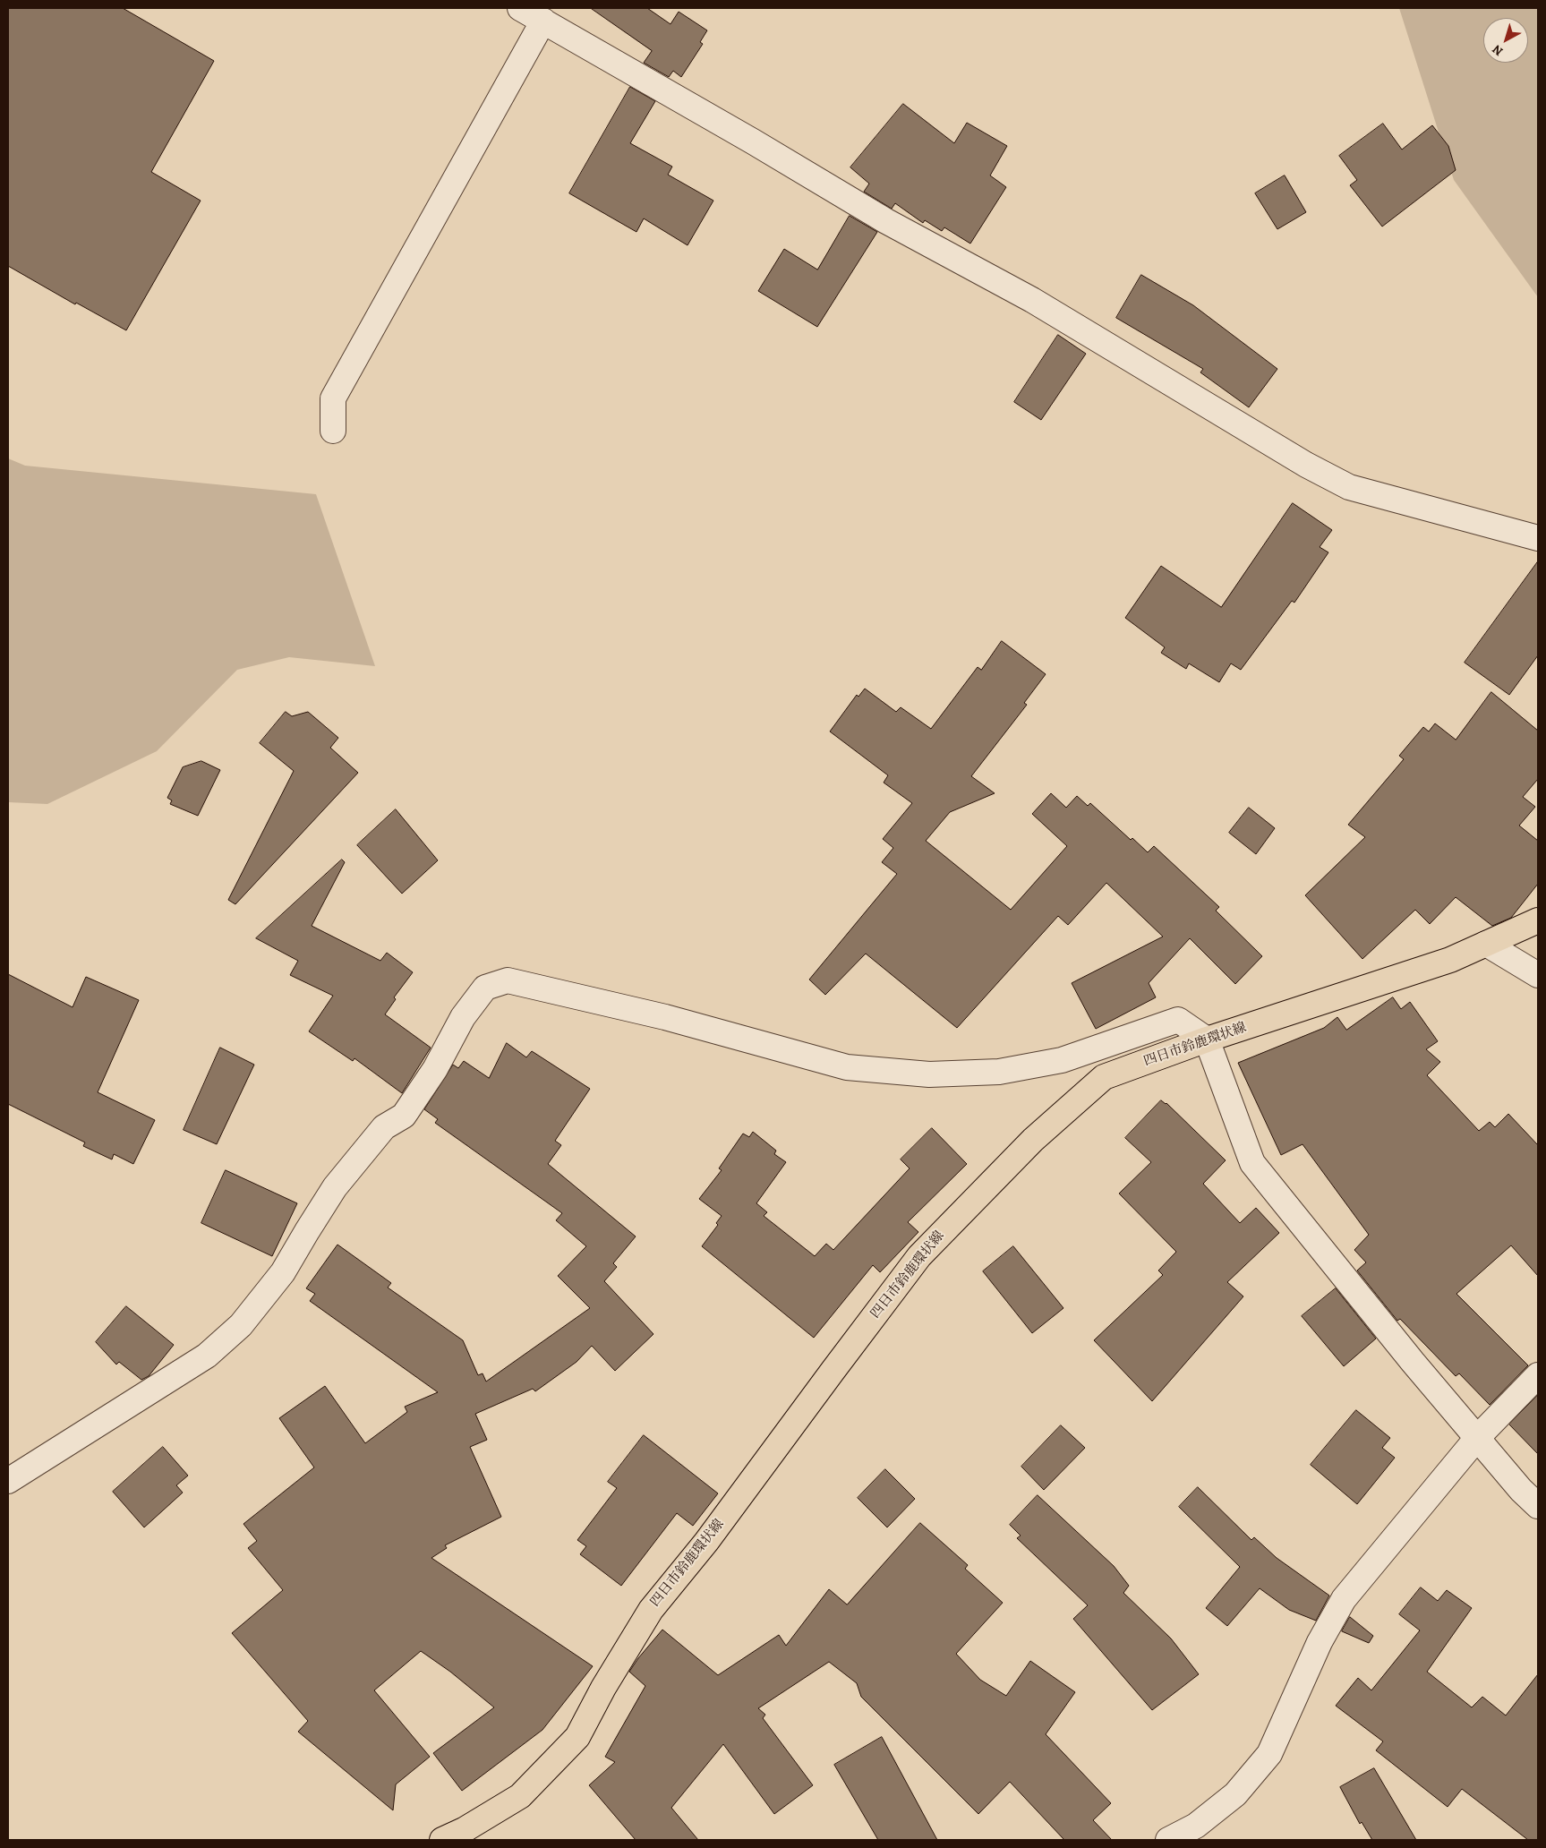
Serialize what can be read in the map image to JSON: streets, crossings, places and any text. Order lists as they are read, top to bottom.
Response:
{
  "streets": {
    "main road": ["四日市鈴鹿環状線"]
  },
  "north": "bottom left"
}
